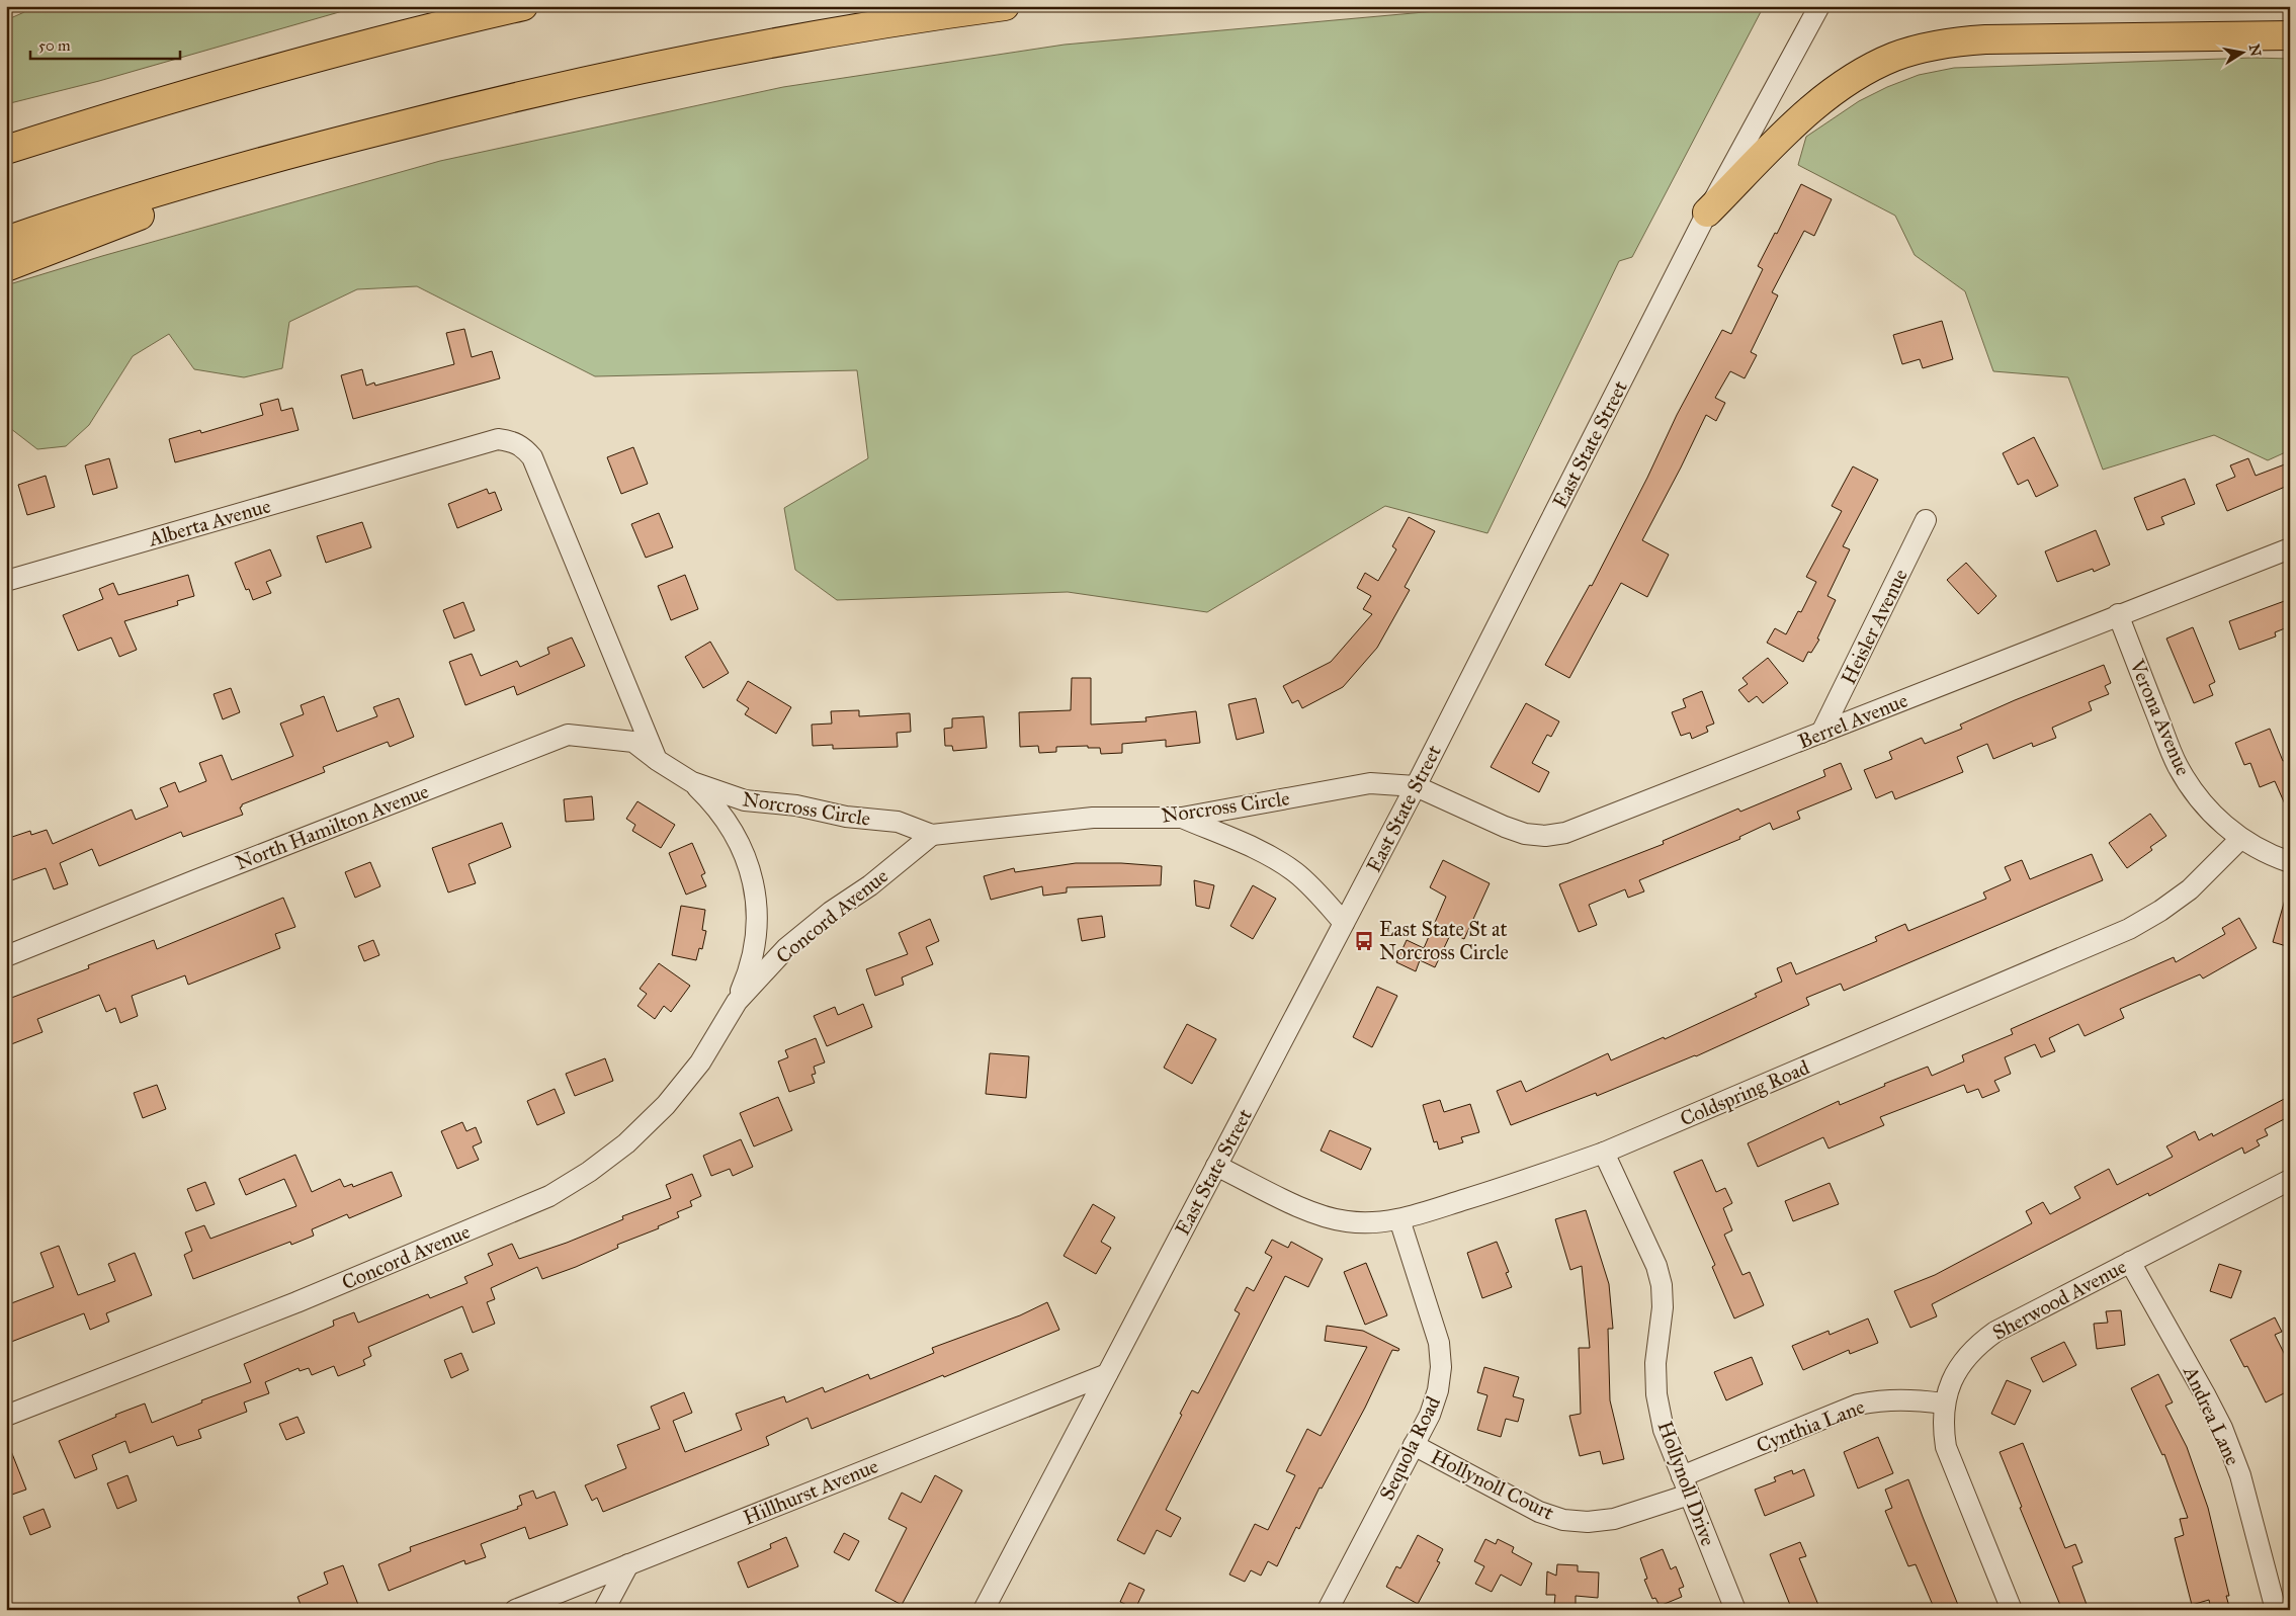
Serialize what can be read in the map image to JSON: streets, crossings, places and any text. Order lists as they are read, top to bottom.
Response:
{
  "streets": {
    "street": [
      "East State Street",
      "Alberta Avenue",
      "Heisler Avenue",
      "Verona Avenue",
      "Berrel Avenue",
      "Norcross Circle",
      "North Hamilton Avenue",
      "Concord Avenue",
      "Coldspring Road",
      "Sherwood Avenue",
      "Andrea Lane",
      "Cynthia Lane",
      "Sequola Road",
      "Hollynoll Drive",
      "Hollynoll Court",
      "Hillhurst Avenue"
    ]
  },
  "crossings": [
    ["East State Street", "Berrel Avenue"],
    ["East State Street", "Norcross Circle"],
    ["East State Street", "Coldspring Road"],
    ["East State Street", "Hillhurst Avenue"],
    ["Alberta Avenue", "Norcross Circle"],
    ["Alberta Avenue", "North Hamilton Avenue"],
    ["Heisler Avenue", "Berrel Avenue"],
    ["Verona Avenue", "Berrel Avenue"],
    ["Verona Avenue", "Coldspring Road"],
    ["Berrel Avenue", "Norcross Circle"],
    ["Norcross Circle", "North Hamilton Avenue"],
    ["Norcross Circle", "Concord Avenue"],
    ["Coldspring Road", "Sequola Road"],
    ["Coldspring Road", "Hollynoll Drive"],
    ["Sherwood Avenue", "Andrea Lane"],
    ["Sherwood Avenue", "Cynthia Lane"],
    ["Cynthia Lane", "Hollynoll Drive"],
    ["Cynthia Lane", "Hollynoll Court"],
    ["Sequola Road", "Hollynoll Court"],
    ["Hollynoll Drive", "Hollynoll Court"]
  ],
  "places": {
    "bus stop": ["East State St at Norcross Circle"]
  },
  "scale_bar": "50 m",
  "north": "right"
}
